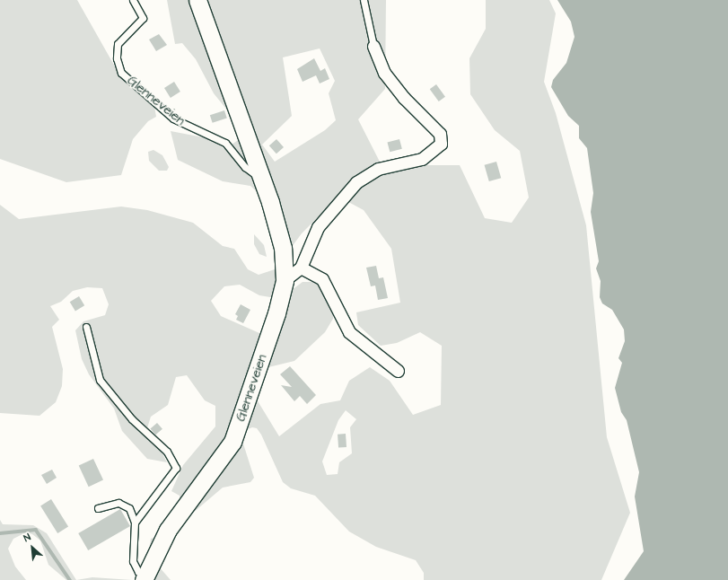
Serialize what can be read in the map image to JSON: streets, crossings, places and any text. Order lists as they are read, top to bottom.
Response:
{
  "streets": {
    "main road": ["Glenneveien"]
  },
  "north": "top left"
}
